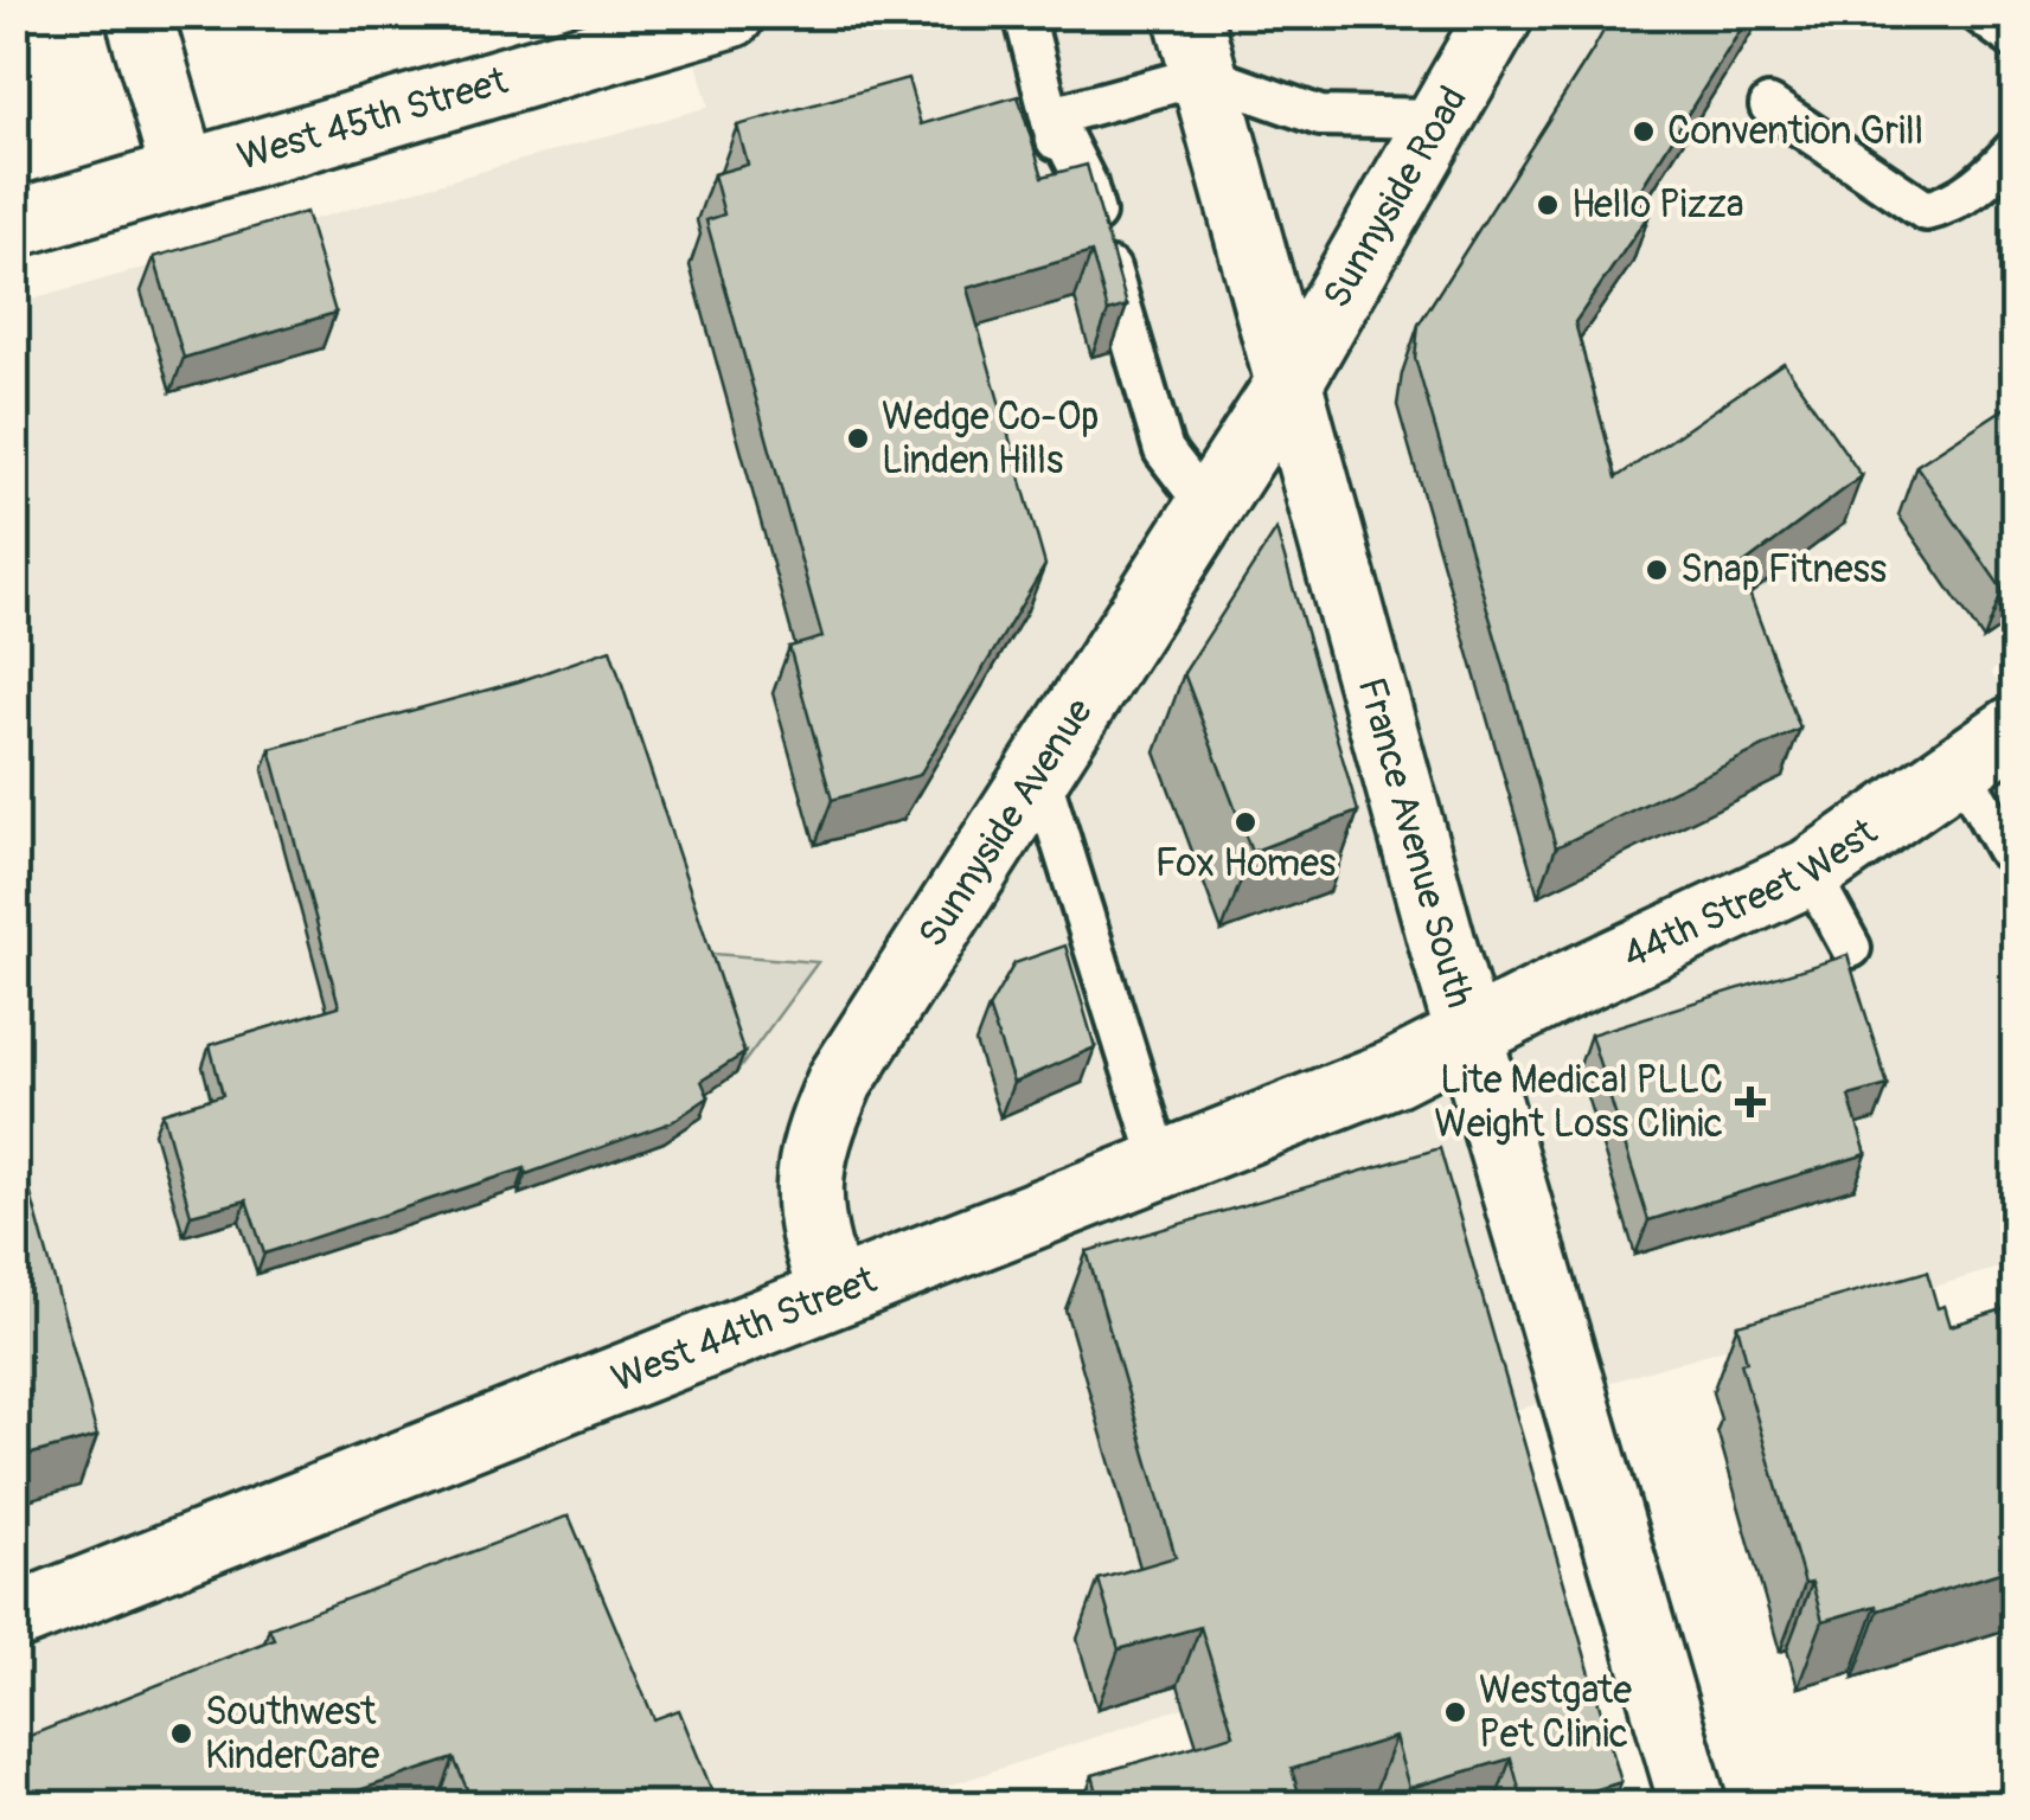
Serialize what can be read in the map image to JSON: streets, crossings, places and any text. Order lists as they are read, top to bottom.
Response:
{
  "streets": {
    "street": [
      "West 45th Street",
      "Sunnyside Road",
      "Sunnyside Avenue",
      "France Avenue South",
      "44th Street West",
      "West 44th Street"
    ]
  },
  "crossings": [
    ["Sunnyside Road", "Sunnyside Avenue"],
    ["Sunnyside Road", "France Avenue South"],
    ["Sunnyside Avenue", "France Avenue South"],
    ["Sunnyside Avenue", "West 44th Street"],
    ["France Avenue South", "44th Street West"],
    ["France Avenue South", "West 44th Street"],
    ["44th Street West", "West 44th Street"]
  ],
  "places": {
    "other": [
      "Convention Grill",
      "Hello Pizza",
      "Wedge Co-Op Linden Hills",
      "Snap Fitness",
      "Fox Homes",
      "Westgate Pet Clinic",
      "Southwest KinderCare"
    ],
    "health": ["Lite Medical PLLC Weight Loss Clinic"]
  }
}
